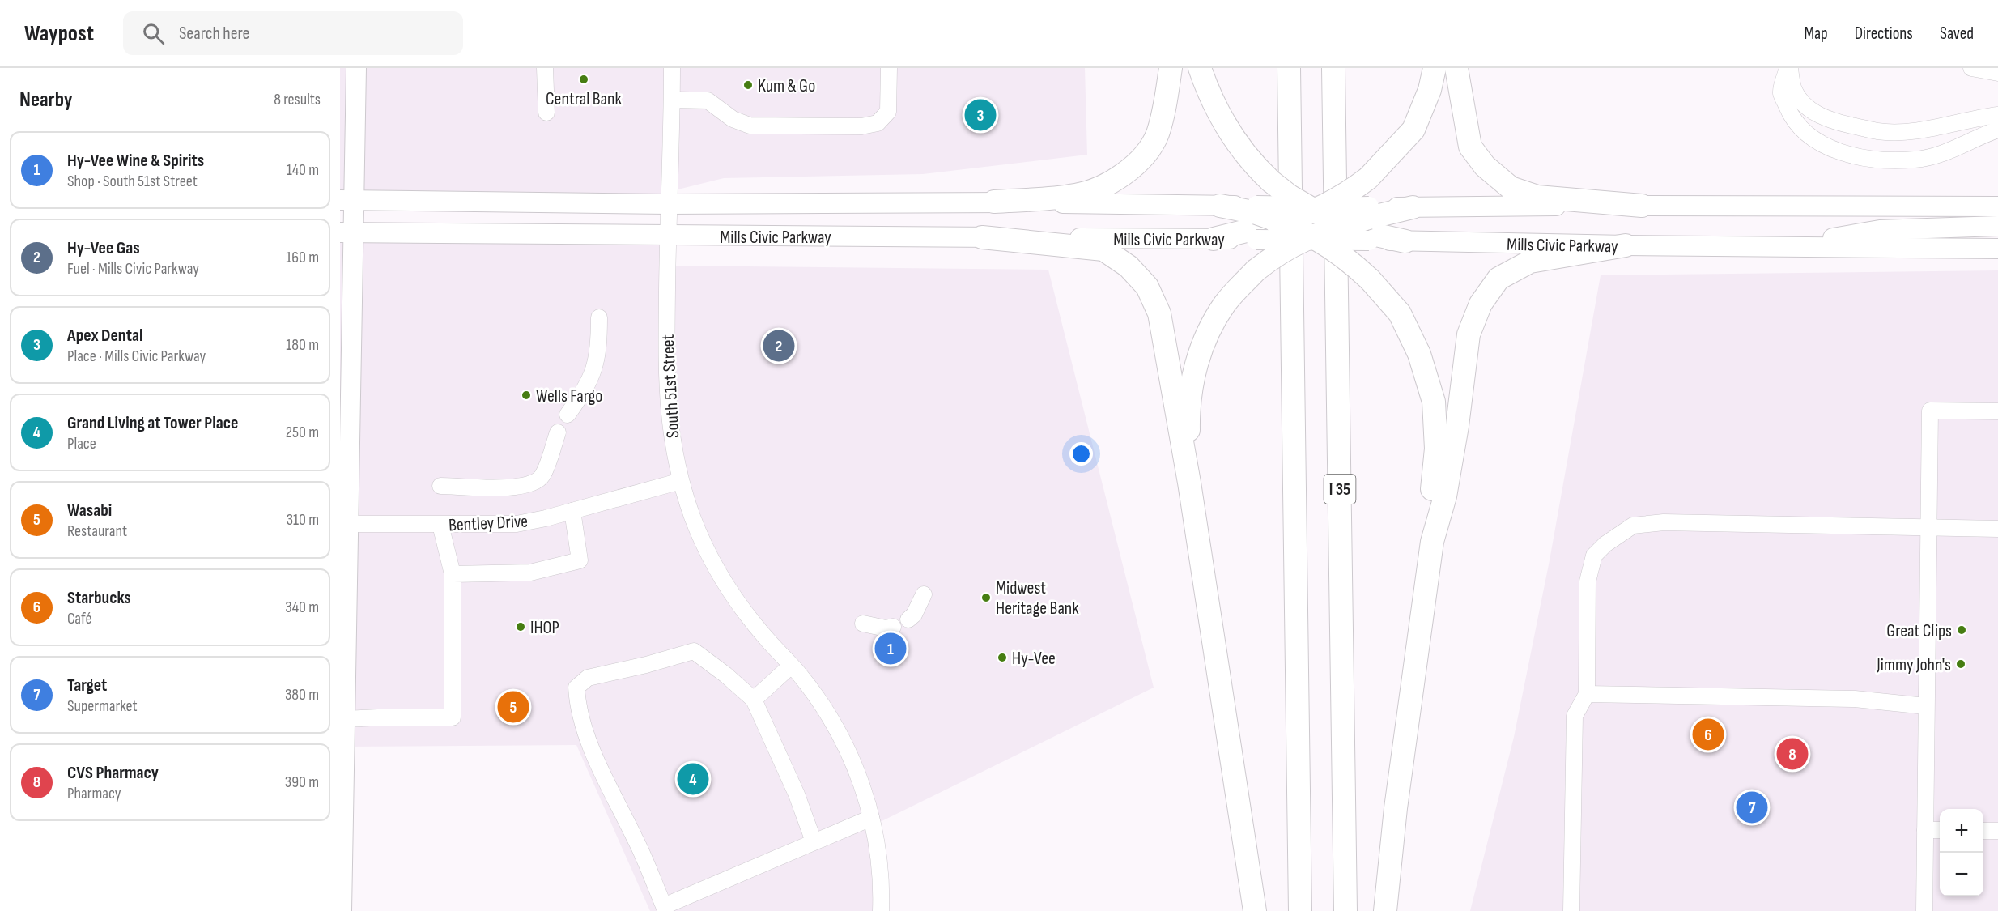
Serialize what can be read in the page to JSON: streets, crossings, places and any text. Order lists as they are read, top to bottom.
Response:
{
  "streets": {
    "highway": ["I 35"],
    "main road": ["Mills Civic Parkway"],
    "street": ["South 51st Street", "Bentley Drive"]
  },
  "crossings": [
    ["Mills Civic Parkway", "South 51st Street"],
    ["South 51st Street", "Bentley Drive"]
  ],
  "places": [
    "Central Bank",
    "Kum & Go",
    "Wells Fargo",
    "Midwest Heritage Bank",
    "IHOP",
    "Great Clips",
    "Hy-Vee",
    "Jimmy John's"
  ],
  "page": {
    "header": "Waypost",
    "search": "Search here",
    "nav": ["Map", "Directions", "Saved"],
    "heading": ["Nearby", "8 results"],
    "pins": [
      "3",
      "2",
      "1",
      "5",
      "6",
      "8",
      "4",
      "7"
    ],
    "list": [
      {
        "mark": "1",
        "name": "Hy-Vee Wine & Spirits",
        "note": "Shop · South 51st Street",
        "value": "140 m"
      },
      {
        "mark": "2",
        "name": "Hy-Vee Gas",
        "note": "Fuel · Mills Civic Parkway",
        "value": "160 m"
      },
      {
        "mark": "3",
        "name": "Apex Dental",
        "note": "Place · Mills Civic Parkway",
        "value": "180 m"
      },
      {
        "mark": "4",
        "name": "Grand Living at Tower Place",
        "note": "Place",
        "value": "250 m"
      },
      {
        "mark": "5",
        "name": "Wasabi",
        "note": "Restaurant",
        "value": "310 m"
      },
      {
        "mark": "6",
        "name": "Starbucks",
        "note": "Café",
        "value": "340 m"
      },
      {
        "mark": "7",
        "name": "Target",
        "note": "Supermarket",
        "value": "380 m"
      },
      {
        "mark": "8",
        "name": "CVS Pharmacy",
        "note": "Pharmacy",
        "value": "390 m"
      }
    ],
    "map_buttons": ["+", "−"]
  }
}
